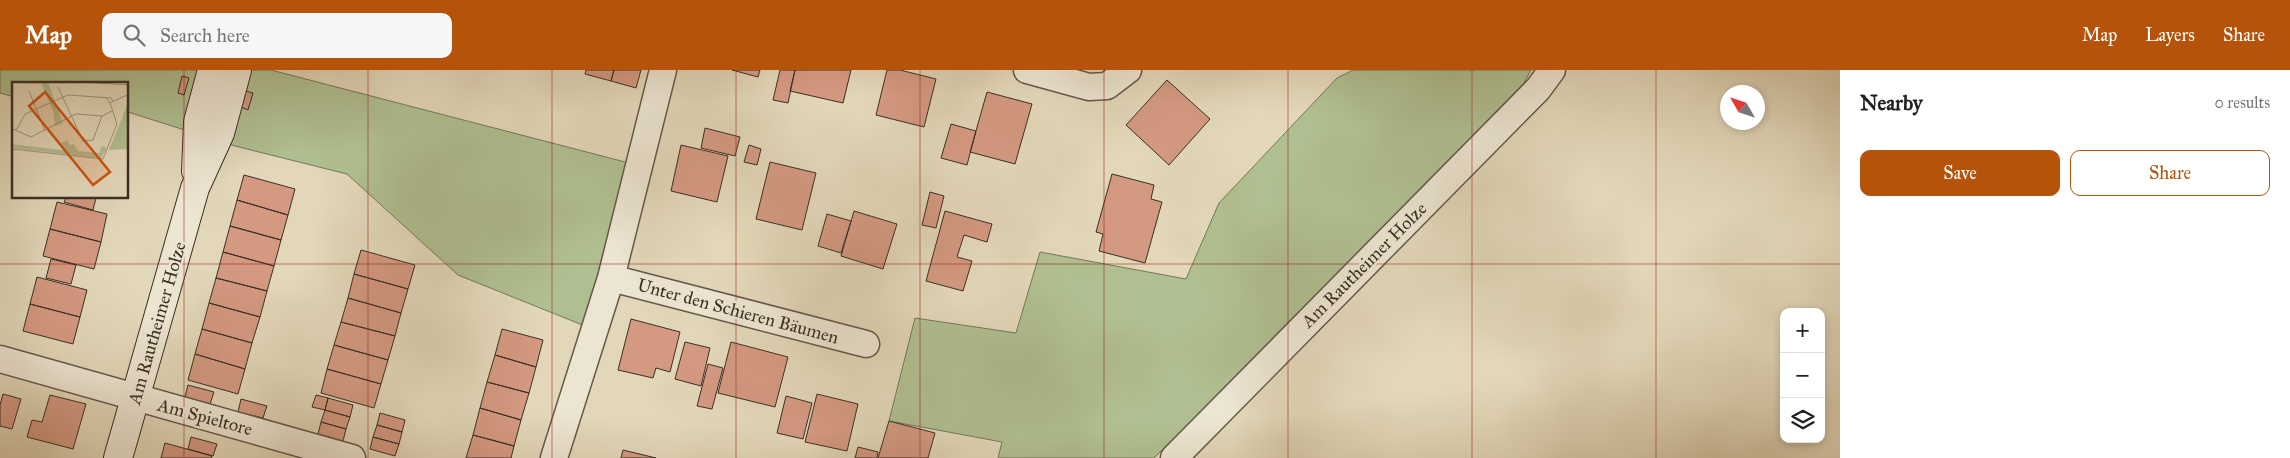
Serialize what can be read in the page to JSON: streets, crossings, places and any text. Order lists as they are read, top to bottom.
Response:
{
  "streets": {
    "street": ["Am Rautheimer Holze", "Unter den Schieren Bäumen", "Am Spieltore"]
  },
  "crossings": [
    ["Am Rautheimer Holze", "Am Spieltore"]
  ],
  "north": "top left",
  "page": {
    "header": "Map",
    "search": "Search here",
    "nav": ["Map", "Layers", "Share"],
    "heading": ["Nearby", "0 results"],
    "buttons": ["Save", "Share"],
    "map_buttons": ["+", "−"]
  }
}
